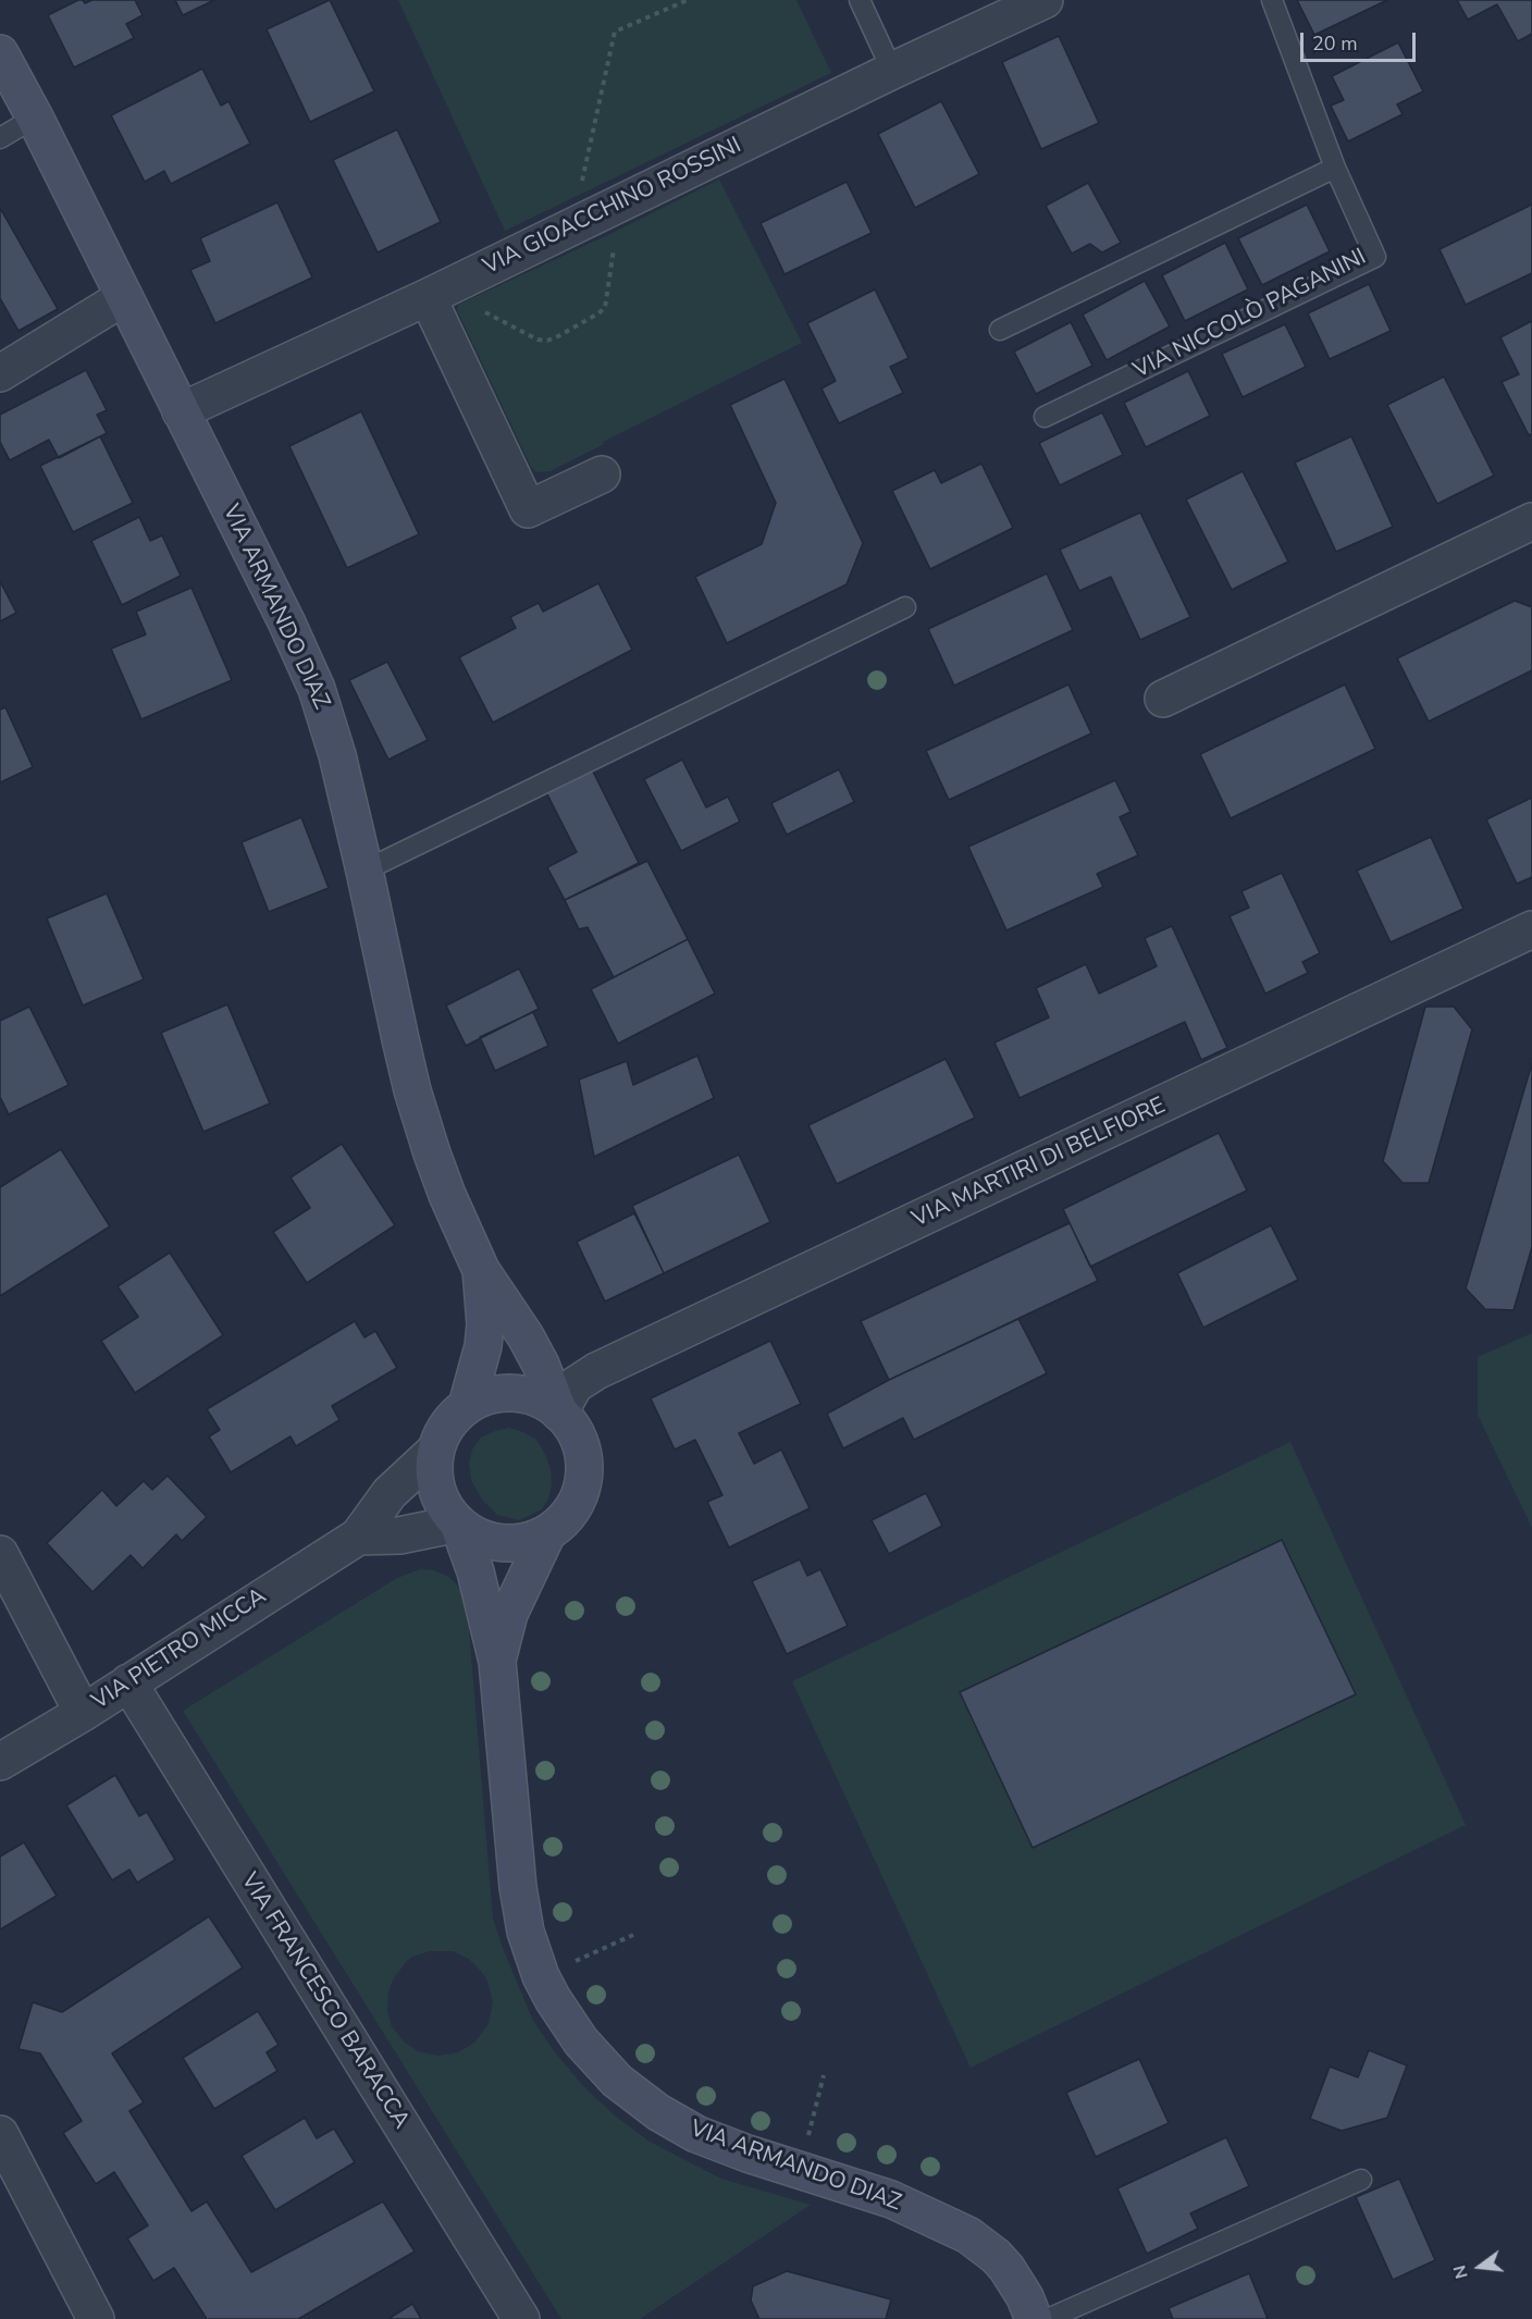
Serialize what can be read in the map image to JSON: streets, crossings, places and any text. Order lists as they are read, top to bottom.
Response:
{
  "streets": {
    "street": [
      "VIA GIOACCHINO ROSSINI",
      "VIA ARMANDO DIAZ",
      "VIA MARTIRI DI BELFIORE",
      "VIA PIETRO MICCA",
      "VIA FRANCESCO BARACCA"
    ],
    "lane": ["VIA NICCOLÒ PAGANINI"]
  },
  "crossings": [
    ["VIA GIOACCHINO ROSSINI", "VIA ARMANDO DIAZ"],
    ["VIA ARMANDO DIAZ", "VIA MARTIRI DI BELFIORE"],
    ["VIA ARMANDO DIAZ", "VIA PIETRO MICCA"],
    ["VIA MARTIRI DI BELFIORE", "VIA PIETRO MICCA"],
    ["VIA PIETRO MICCA", "VIA FRANCESCO BARACCA"]
  ],
  "scale_bar": "20 m",
  "north": "left"
}
